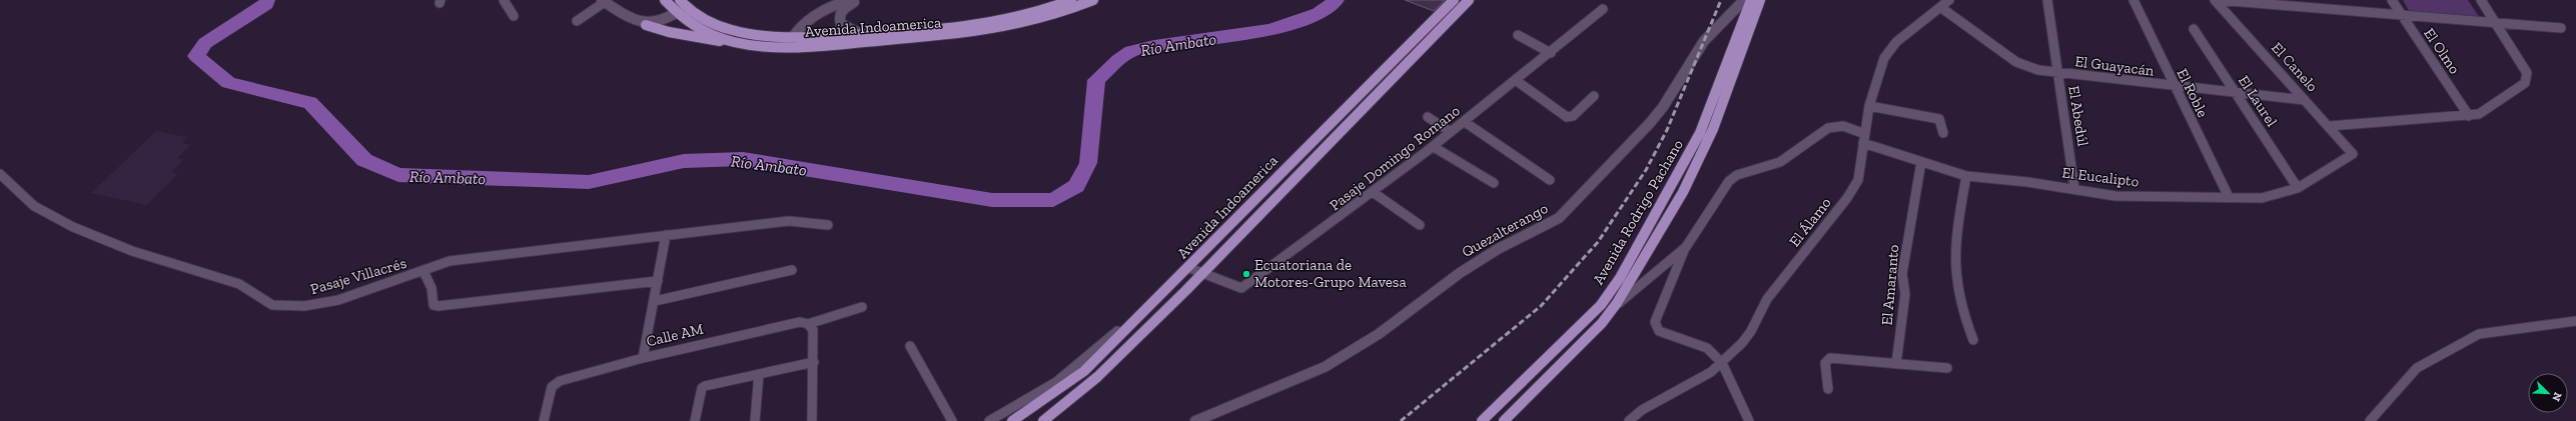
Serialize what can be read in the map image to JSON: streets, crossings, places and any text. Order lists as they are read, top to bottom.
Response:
{
  "streets": {
    "main road": ["Avenida Indoamerica", "Avenida Rodrigo Pachano"],
    "street": [
      "El Olmo",
      "El Guayacán",
      "El Canelo",
      "El Roble",
      "El Laurel",
      "El Abedúl",
      "Pasaje Domingo Romano",
      "El Eucalipto",
      "El Álamo",
      "Quezalterango",
      "Pasaje Villacrés",
      "El Amaranto",
      "Calle AM"
    ]
  },
  "crossings": [
    ["Avenida Indoamerica", "Pasaje Domingo Romano"],
    ["El Guayacán", "El Canelo"],
    ["El Guayacán", "El Roble"],
    ["El Guayacán", "El Laurel"],
    ["El Guayacán", "El Abedúl"],
    ["El Guayacán", "El Álamo"],
    ["El Canelo", "El Eucalipto"],
    ["El Roble", "El Eucalipto"],
    ["El Laurel", "El Eucalipto"],
    ["El Abedúl", "El Eucalipto"],
    ["El Eucalipto", "Avenida Rodrigo Pachano"],
    ["El Eucalipto", "El Álamo"],
    ["El Eucalipto", "El Amaranto"]
  ],
  "water": ["Río Ambato"],
  "places": ["Ecuatoriana de Motores-Grupo Mavesa"],
  "north": "bottom right"
}
